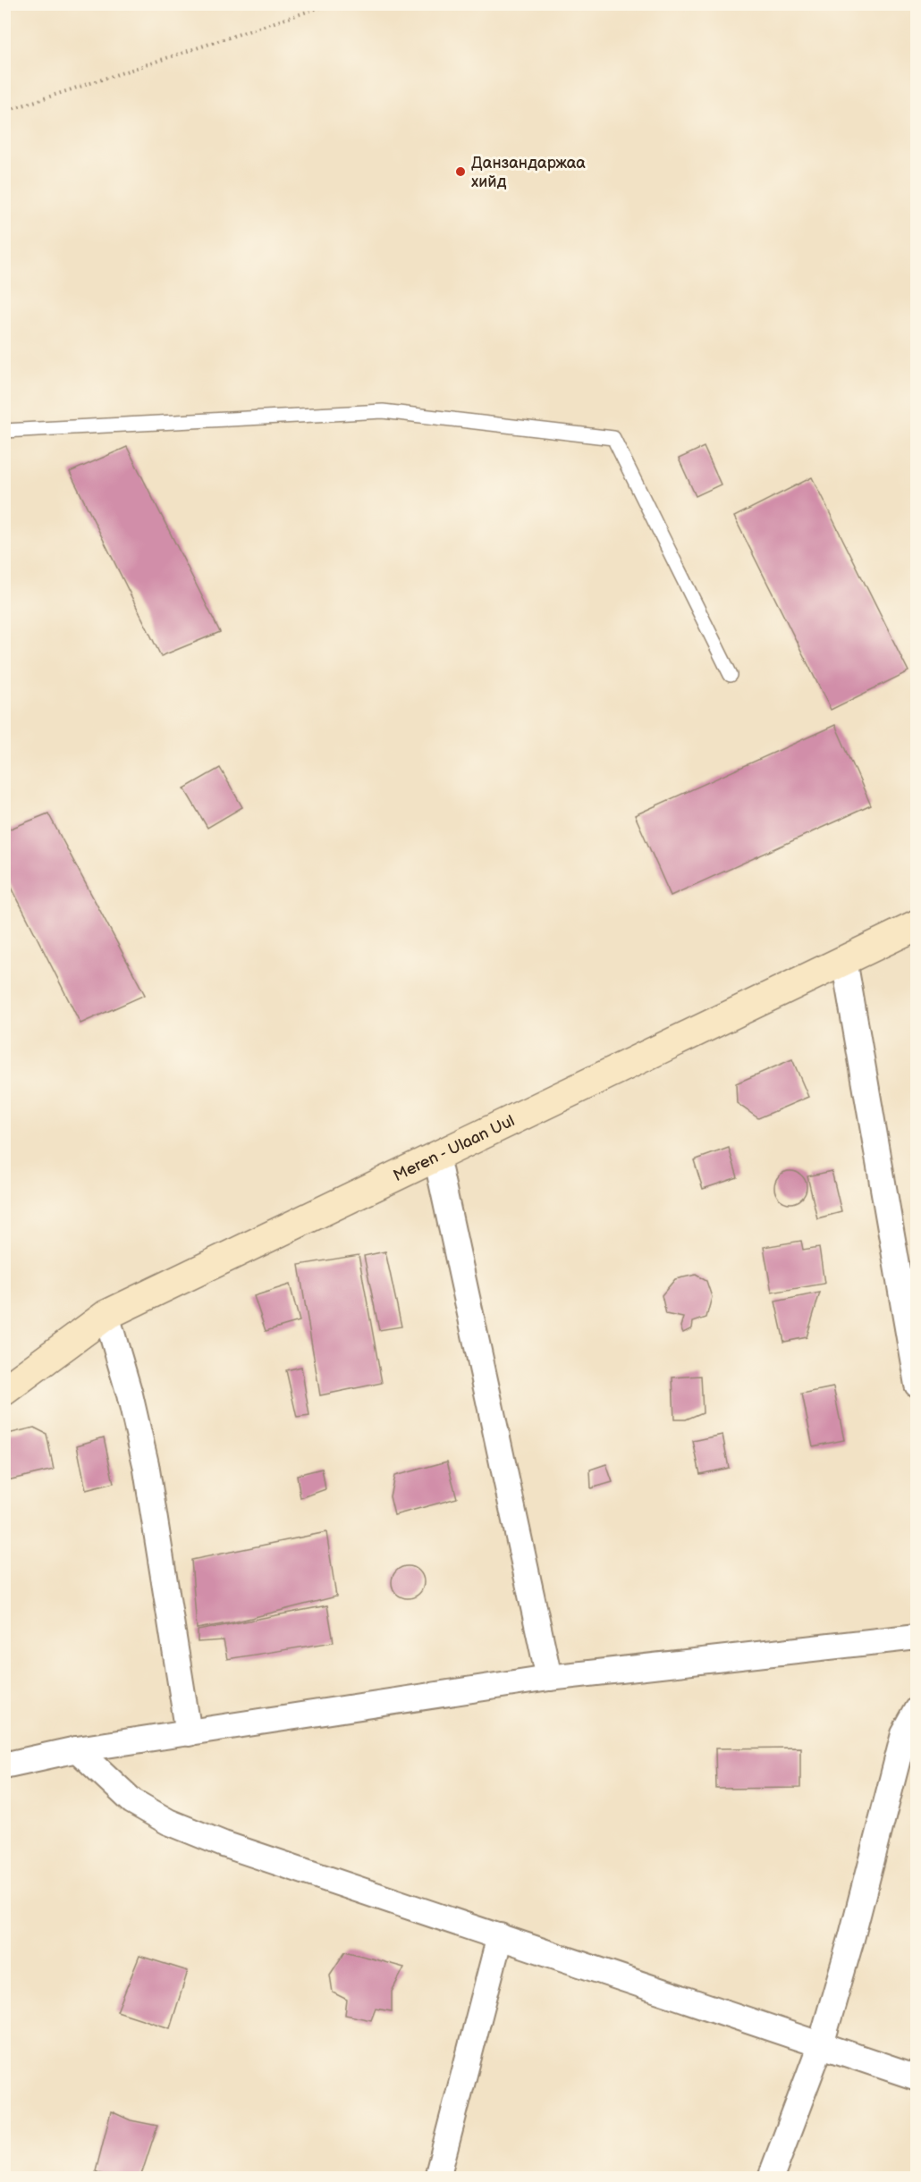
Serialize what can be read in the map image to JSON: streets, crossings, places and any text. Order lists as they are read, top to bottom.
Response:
{
  "streets": {
    "street": ["Meren - Ulaan Uul"]
  },
  "places": ["Данзандаржаа хийд"]
}
